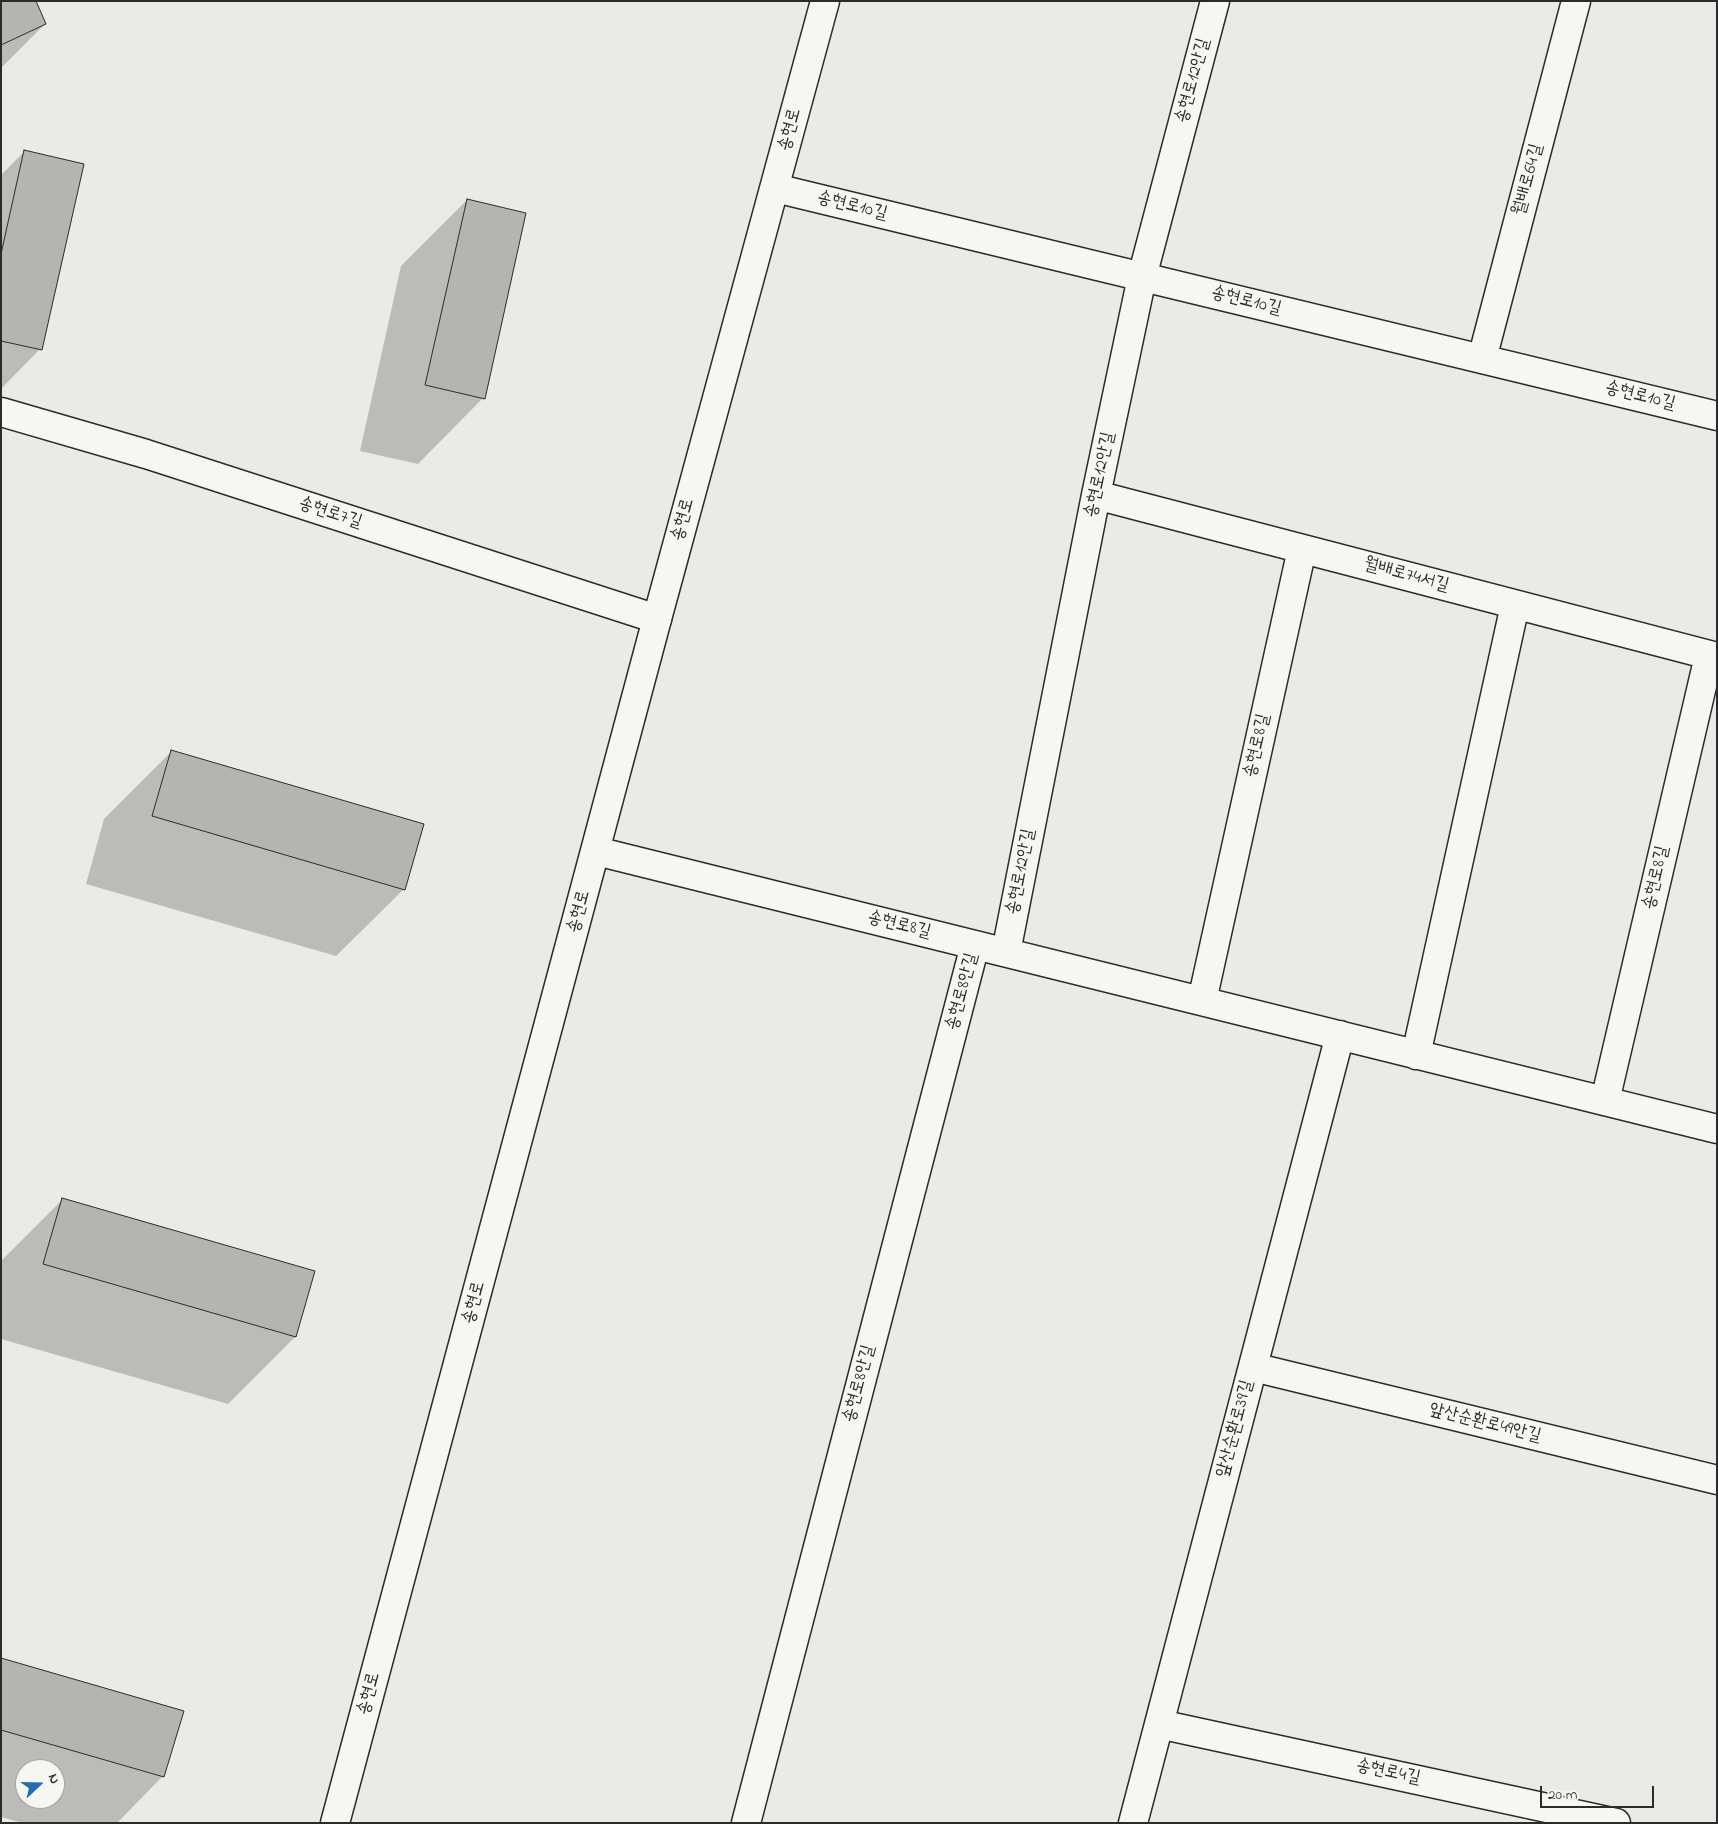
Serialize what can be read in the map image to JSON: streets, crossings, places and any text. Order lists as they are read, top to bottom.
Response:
{
  "streets": {
    "street": [
      "송현로12안길",
      "송현로",
      "월배로64길",
      "송현로10길",
      "송현로7길",
      "월배로74서길",
      "송현로8길",
      "송현로8안길",
      "앞산순환로49안길",
      "앞산순환로39길",
      "송현로4길"
    ]
  },
  "crossings": [
    ["송현로12안길", "송현로10길"],
    ["송현로12안길", "월배로74서길"],
    ["송현로12안길", "송현로8길"],
    ["송현로", "송현로10길"],
    ["송현로", "송현로7길"],
    ["송현로", "송현로8길"],
    ["월배로64길", "송현로10길"],
    ["월배로74서길", "송현로8길"],
    ["송현로8길", "송현로8안길"],
    ["송현로8길", "앞산순환로39길"],
    ["앞산순환로49안길", "앞산순환로39길"],
    ["앞산순환로39길", "송현로4길"]
  ],
  "scale_bar": "20 m",
  "north": "right"
}
